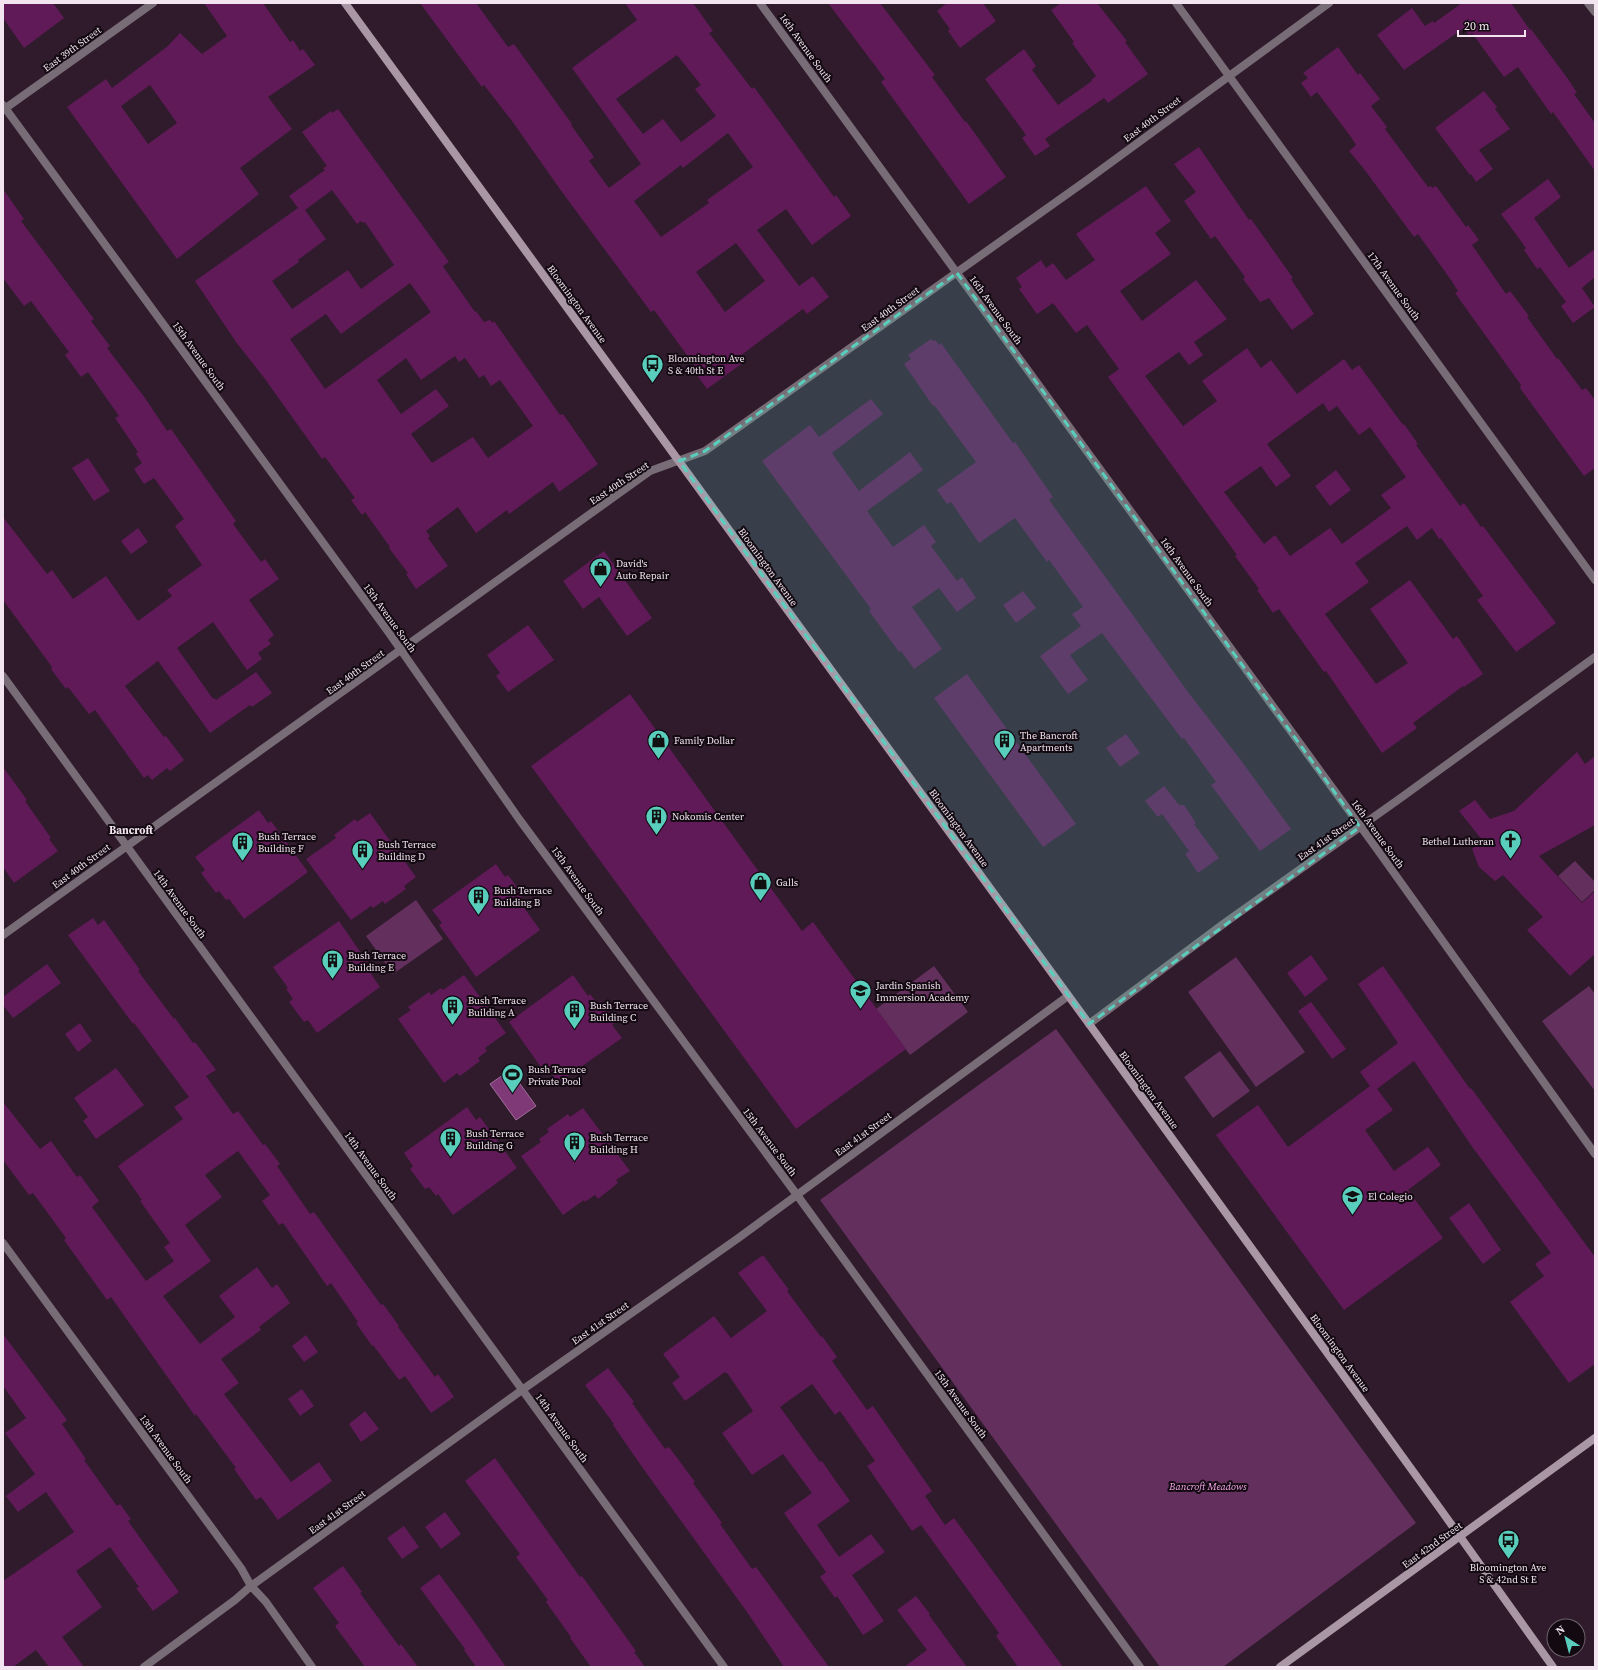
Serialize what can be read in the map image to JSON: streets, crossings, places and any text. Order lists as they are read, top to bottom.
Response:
{
  "streets": {
    "street": [
      "16th Avenue South",
      "East 39th Street",
      "East 40th Street",
      "17th Avenue South",
      "Bloomington Avenue",
      "15th Avenue South",
      "East 41st Street",
      "14th Avenue South",
      "13th Avenue South",
      "East 42nd Street"
    ]
  },
  "crossings": [
    ["16th Avenue South", "East 40th Street"],
    ["16th Avenue South", "East 41st Street"],
    ["East 39th Street", "15th Avenue South"],
    ["East 40th Street", "17th Avenue South"],
    ["East 40th Street", "Bloomington Avenue"],
    ["East 40th Street", "15th Avenue South"],
    ["East 40th Street", "14th Avenue South"],
    ["Bloomington Avenue", "East 41st Street"],
    ["Bloomington Avenue", "East 42nd Street"],
    ["15th Avenue South", "East 41st Street"],
    ["East 41st Street", "14th Avenue South"],
    ["East 41st Street", "13th Avenue South"]
  ],
  "districts": ["Bancroft"],
  "parks": ["Bancroft Meadows"],
  "places": {
    "bus stop": ["Bloomington Ave S & 40th St E", "Bloomington Ave S & 42nd St E"],
    "shop": ["David's Auto Repair", "Family Dollar", "Galls"],
    "building": [
      "The Bancroft Apartments",
      "Nokomis Center",
      "Bush Terrace Building F",
      "Bush Terrace Building D",
      "Bush Terrace Building B",
      "Bush Terrace Building E",
      "Bush Terrace Building A",
      "Bush Terrace Building C",
      "Bush Terrace Building G",
      "Bush Terrace Building H"
    ],
    "church": ["Bethel Lutheran"],
    "school or university": ["Jardin Spanish Immersion Academy", "El Colegio"],
    "sports": ["Bush Terrace Private Pool"]
  },
  "scale_bar": "20 m",
  "north": "top left"
}
